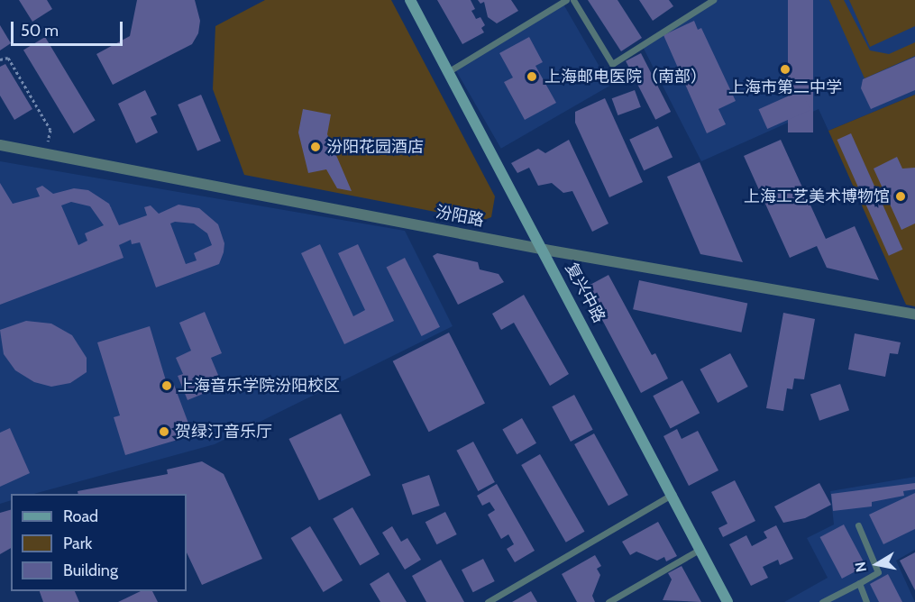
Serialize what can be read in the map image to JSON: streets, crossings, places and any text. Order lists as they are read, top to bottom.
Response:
{
  "streets": {
    "main road": ["复兴中路"],
    "street": ["汾阳路"]
  },
  "crossings": [
    ["汾阳路", "复兴中路"]
  ],
  "places": [
    "上海市第二中学",
    "上海邮电医院（南部）",
    "汾阳花园酒店",
    "上海工艺美术博物馆",
    "上海音乐学院汾阳校区",
    "贺绿汀音乐厅"
  ],
  "legend": ["Road", "Park", "Building"],
  "scale_bar": "50 m",
  "north": "left"
}
